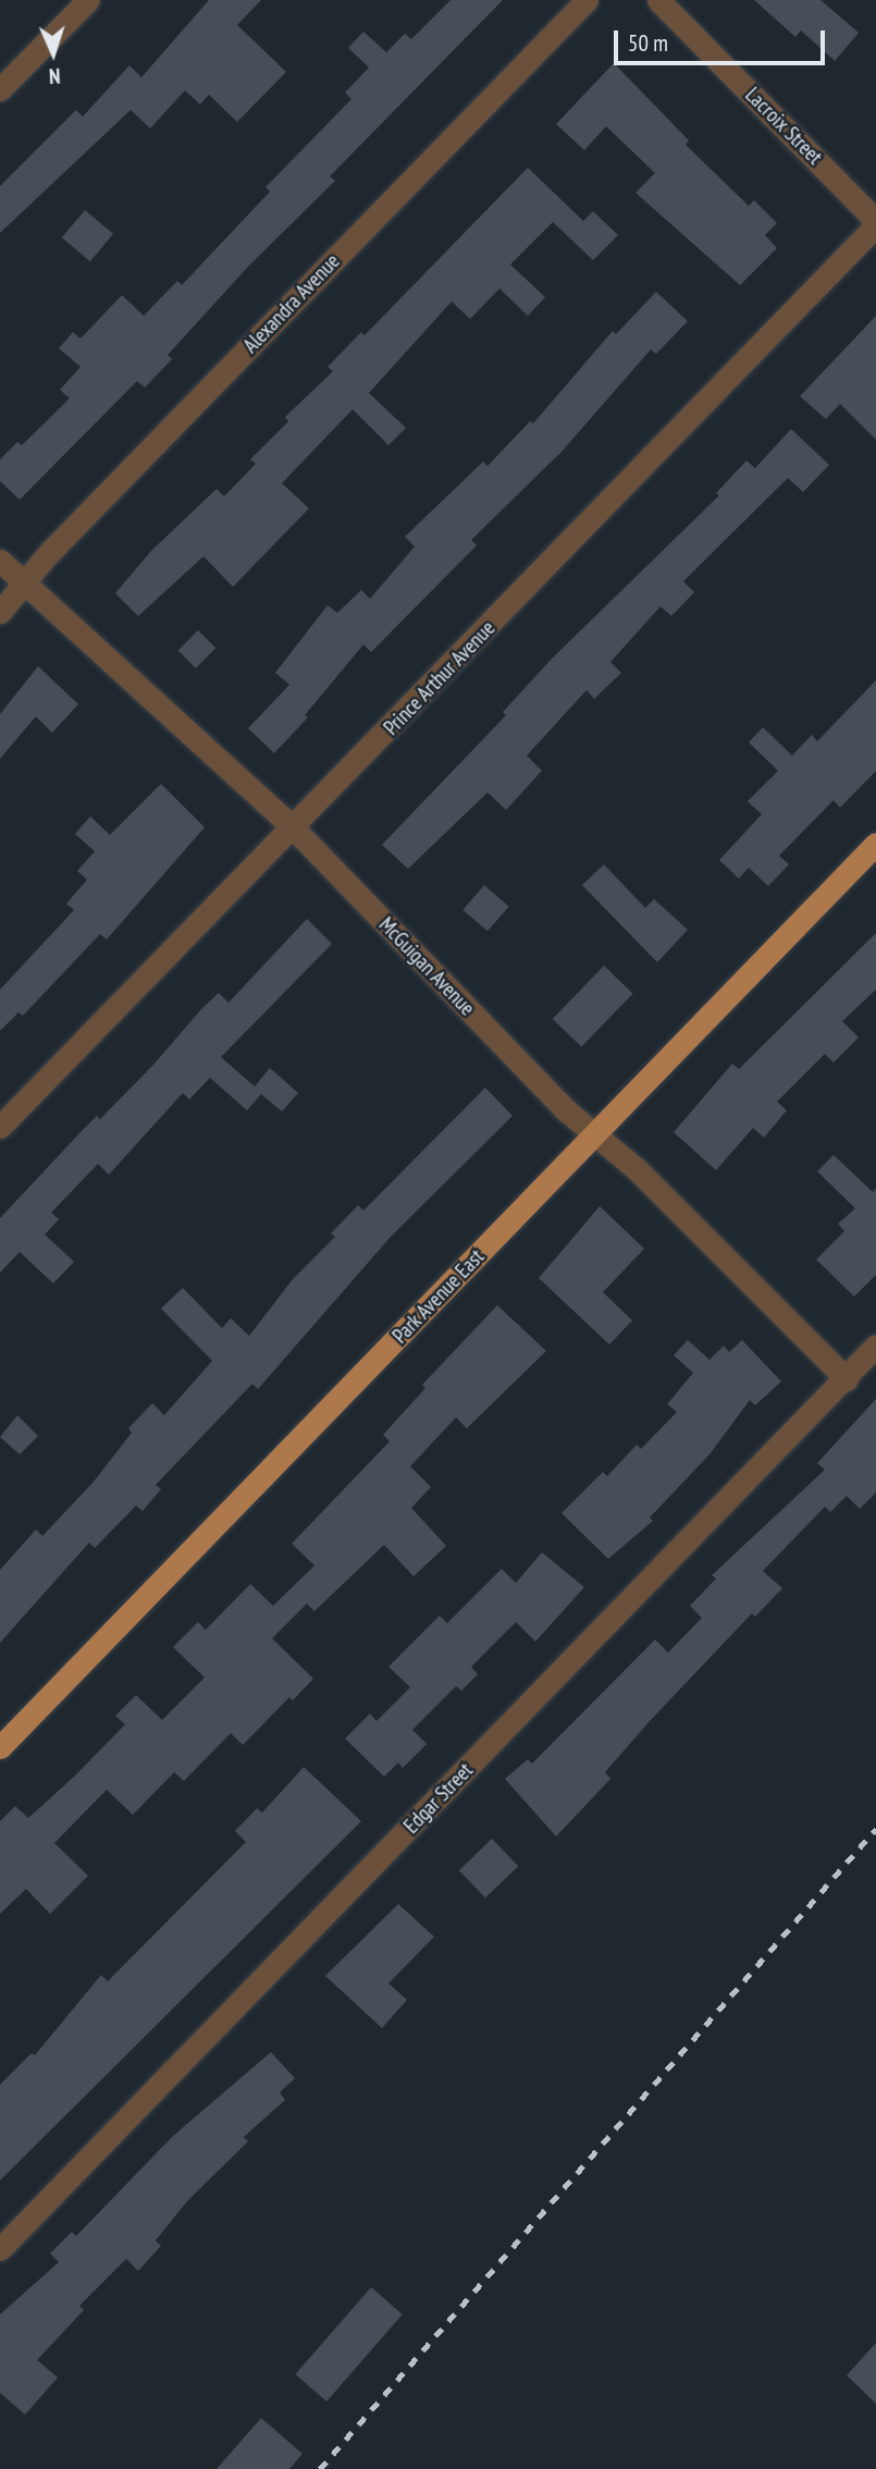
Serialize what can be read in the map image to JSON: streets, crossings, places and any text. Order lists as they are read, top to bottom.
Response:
{
  "streets": {
    "main road": ["Park Avenue East"],
    "street": [
      "Lacroix Street",
      "Alexandra Avenue",
      "Prince Arthur Avenue",
      "McGuigan Avenue",
      "Edgar Street"
    ]
  },
  "crossings": [
    ["Lacroix Street", "Prince Arthur Avenue"],
    ["Alexandra Avenue", "McGuigan Avenue"],
    ["Prince Arthur Avenue", "McGuigan Avenue"],
    ["McGuigan Avenue", "Park Avenue East"],
    ["McGuigan Avenue", "Edgar Street"]
  ],
  "scale_bar": "50 m",
  "north": "bottom"
}
